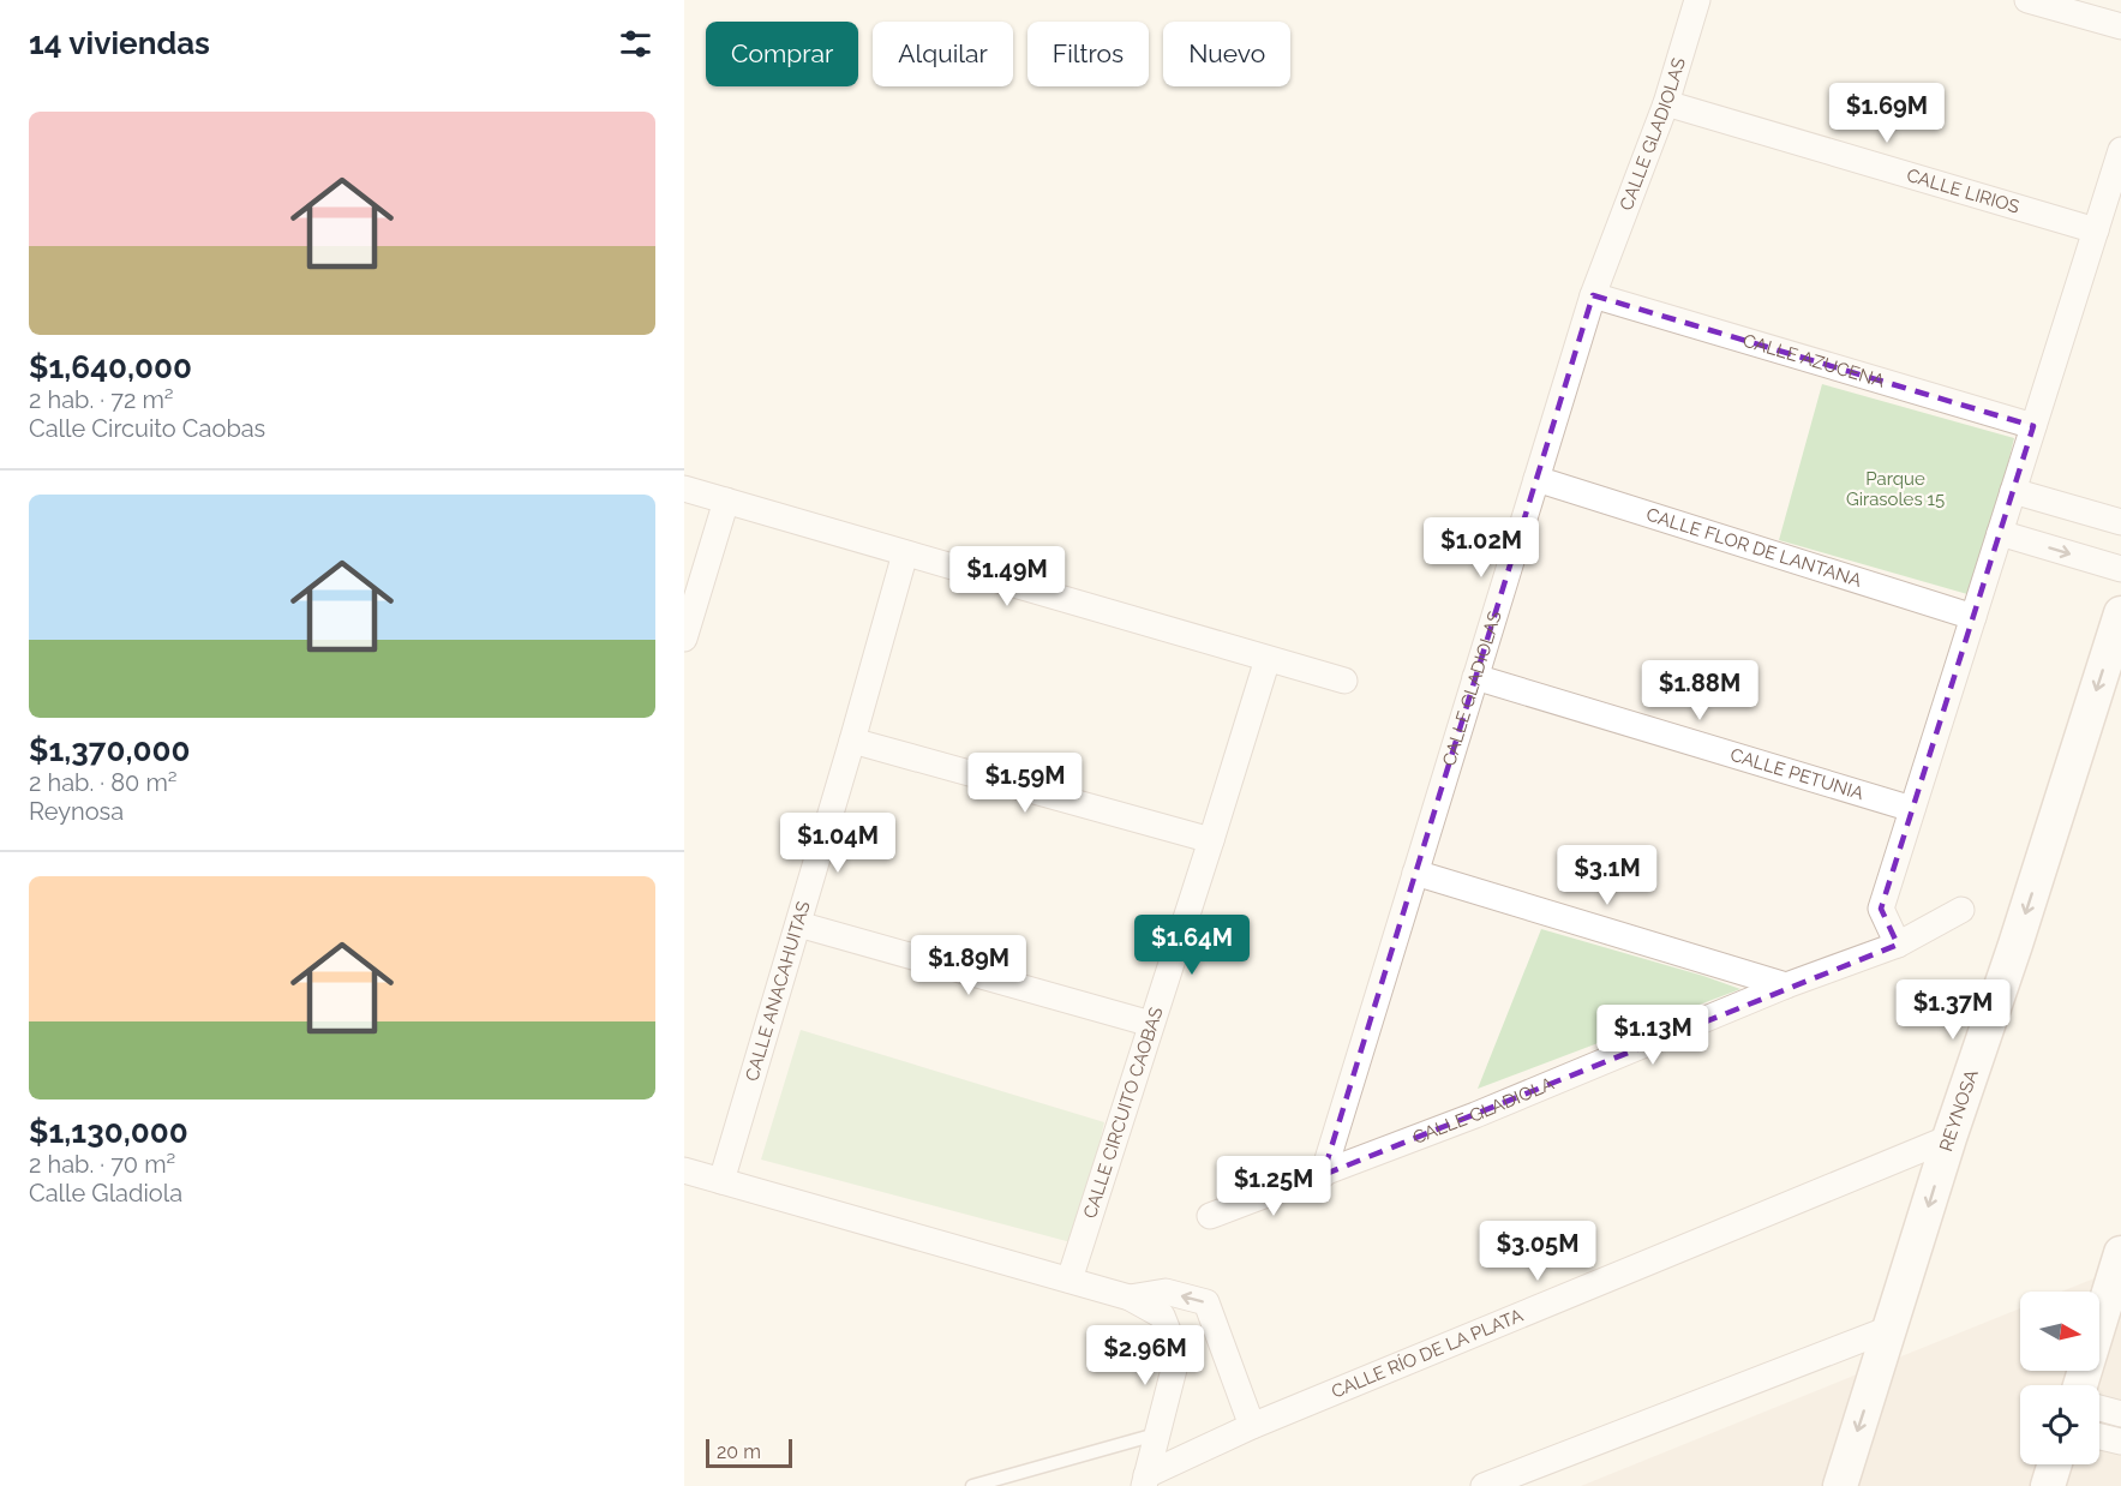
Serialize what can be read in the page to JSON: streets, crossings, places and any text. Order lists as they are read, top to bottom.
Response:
{
  "streets": {
    "main road": ["REYNOSA"],
    "street": [
      "CALLE GLADIOLAS",
      "CALLE LIRIOS",
      "CALLE AZUCENA",
      "CALLE FLOR DE LANTANA",
      "CALLE PETUNIA",
      "CALLE ANACAHUITAS",
      "CALLE GLADIOLA",
      "CALLE CIRCUITO CAOBAS",
      "CALLE RÍO DE LA PLATA"
    ]
  },
  "crossings": [
    ["CALLE GLADIOLAS", "CALLE LIRIOS"],
    ["CALLE GLADIOLAS", "CALLE AZUCENA"],
    ["CALLE GLADIOLAS", "CALLE FLOR DE LANTANA"],
    ["CALLE GLADIOLAS", "CALLE PETUNIA"],
    ["CALLE GLADIOLAS", "CALLE GLADIOLA"],
    ["REYNOSA", "CALLE RÍO DE LA PLATA"]
  ],
  "one_way": ["REYNOSA"],
  "parks": ["Parque Girasoles 15"],
  "scale_bar": "20 m",
  "north": "right",
  "page": {
    "heading": "14 viviendas",
    "chip": [
      "Comprar",
      "Alquilar",
      "Filtros",
      "Nuevo"
    ],
    "price": [
      "$1.69M",
      "$1.02M",
      "$1.49M",
      "$1.88M",
      "$1.59M",
      "$1.04M",
      "$3.1M",
      "$1.64M",
      "$1.89M",
      "$1.37M",
      "$1.13M",
      "$1.25M",
      "$3.05M",
      "$2.96M"
    ],
    "list": [
      {
        "name": "$1,640,000",
        "note": "2 hab. · 72 m² · Calle Circuito Caobas"
      },
      {
        "name": "$1,370,000",
        "note": "2 hab. · 80 m² · Reynosa"
      },
      {
        "name": "$1,130,000",
        "note": "2 hab. · 70 m² · Calle Gladiola"
      }
    ],
    "scale": "20 m"
  }
}
